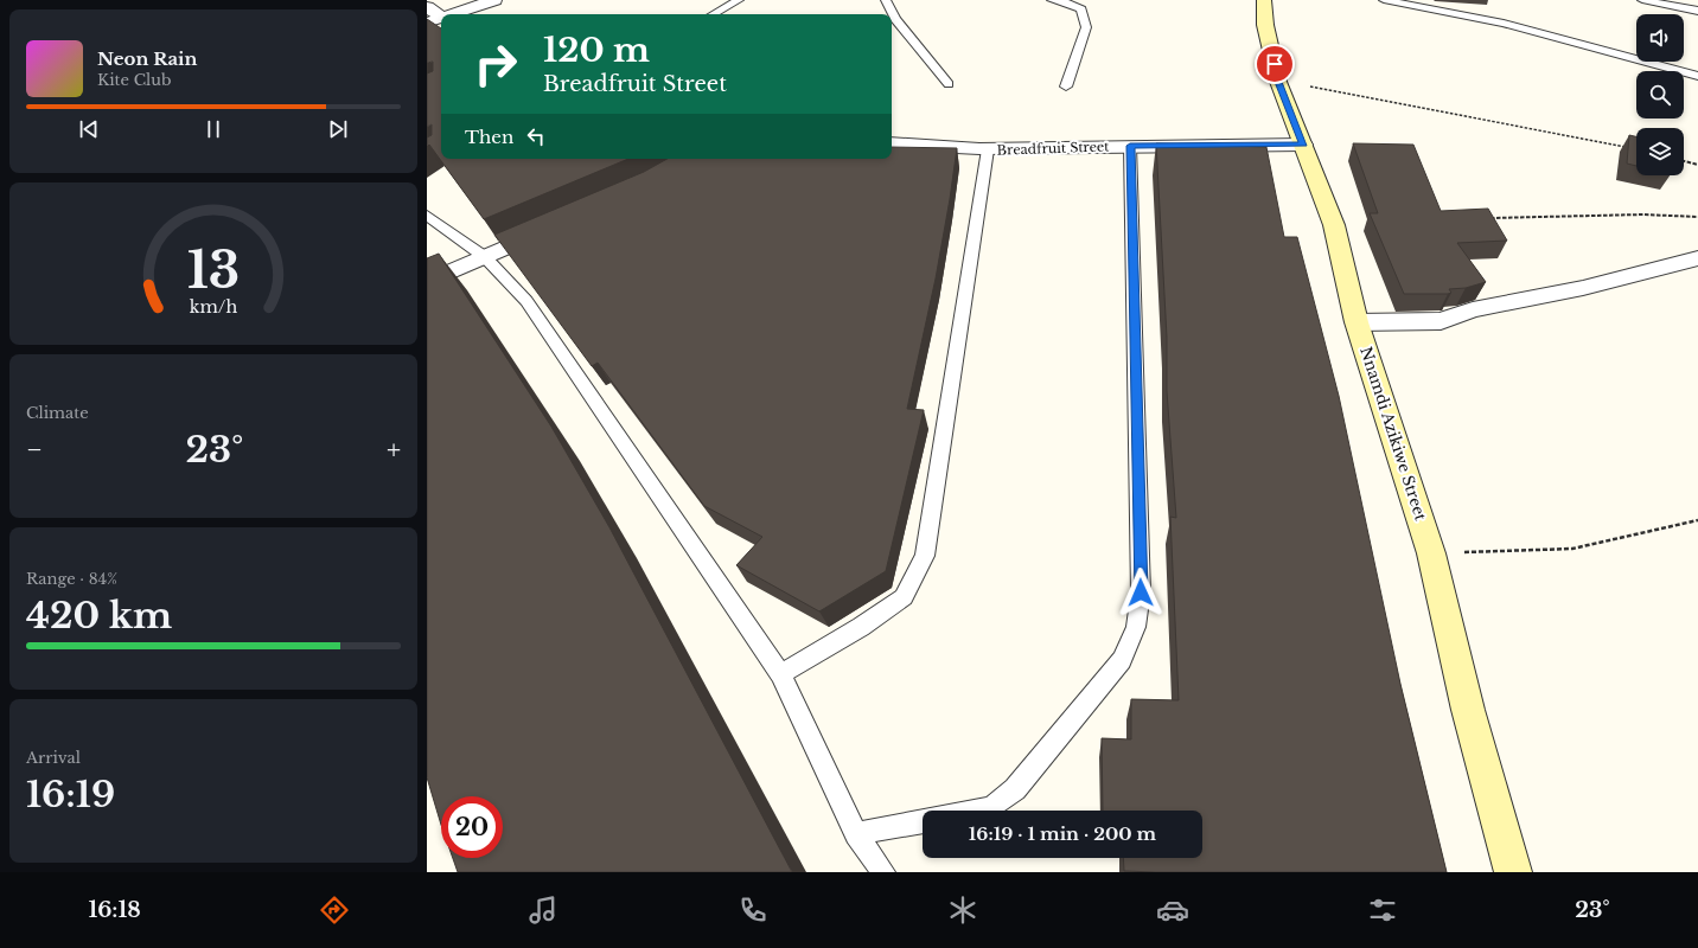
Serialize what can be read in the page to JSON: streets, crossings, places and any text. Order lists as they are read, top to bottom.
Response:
{
  "streets": {
    "main road": ["Nnamdi Azikiwe Street"],
    "street": ["Breadfruit Street"]
  },
  "crossings": [
    ["Breadfruit Street", "Nnamdi Azikiwe Street"]
  ],
  "page": {
    "turn": ["120 m", "Breadfruit Street"],
    "song": ["Neon Rain", "Kite Club"],
    "then": "Then",
    "tile": [
      "Climate",
      ["Range · 84%", "420 km"],
      ["Arrival", "16:19"]
    ],
    "heat": ["−", "23°", "+"],
    "limit": "20",
    "trip": "16:19 · 1 min · 200 m",
    "tabs": ["16:18", "23°"],
    "gauge": ["13", "km/h"]
  }
}
